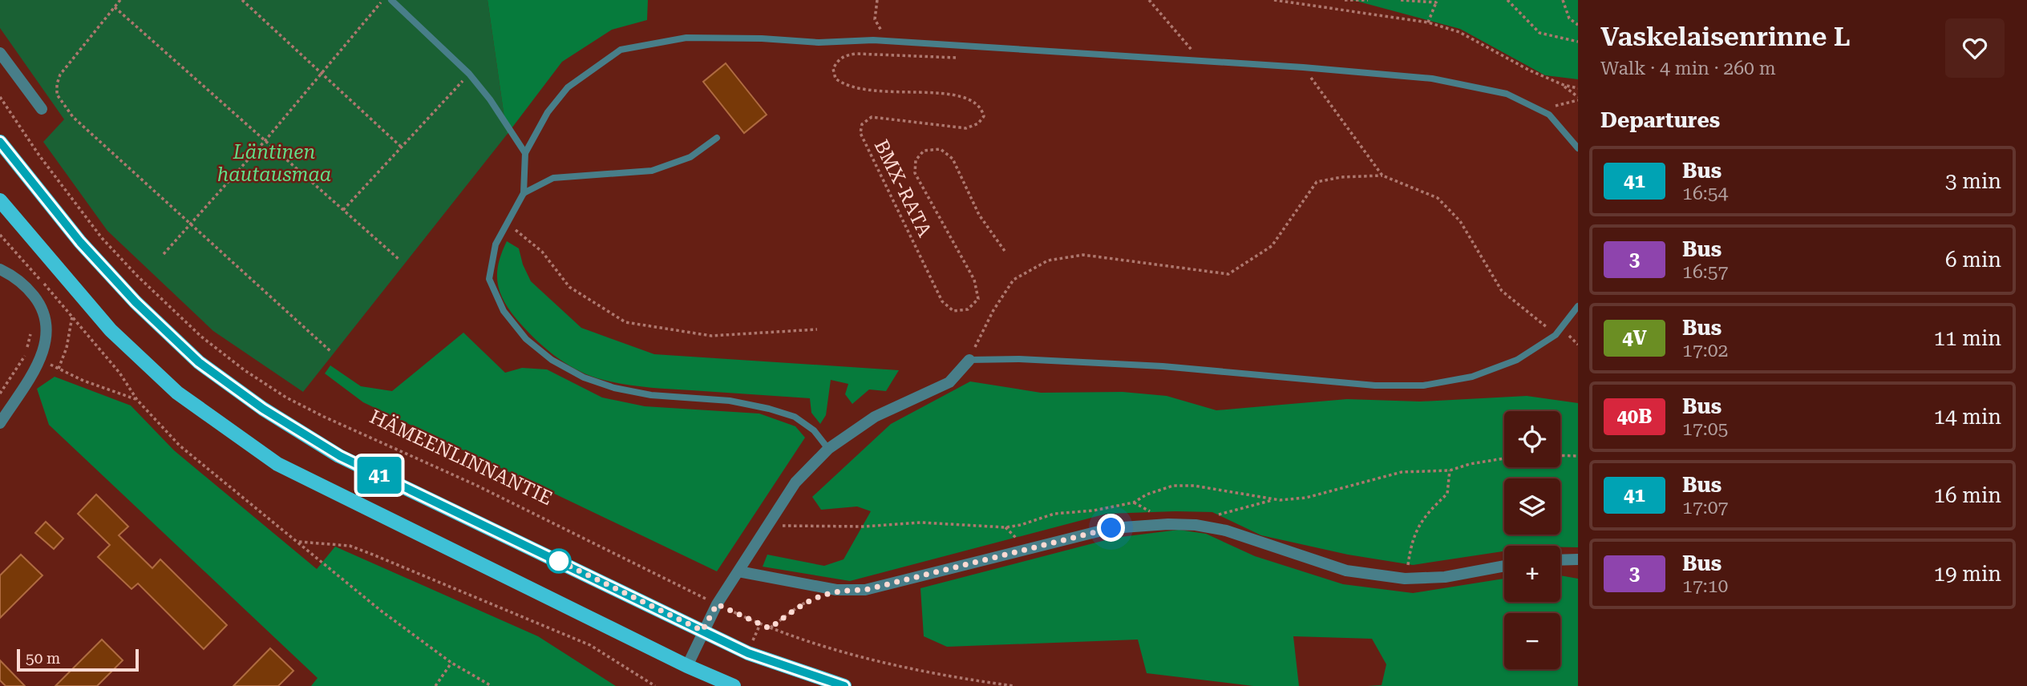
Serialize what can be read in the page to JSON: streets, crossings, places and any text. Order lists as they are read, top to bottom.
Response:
{
  "streets": {
    "path": ["BMX-RATA", "HÄMEENLINNANTIE"]
  },
  "parks": ["Läntinen hautausmaa"],
  "lines": ["bus line 41"],
  "scale_bar": "50 m",
  "page": {
    "on_map": "41",
    "heading": [
      ["Vaskelaisenrinne L", "Walk · 4 min · 260 m"],
      "Departures"
    ],
    "list": [
      {
        "mark": "41",
        "name": "Bus",
        "note": "16:54",
        "value": "3 min"
      },
      {
        "mark": "3",
        "name": "Bus",
        "note": "16:57",
        "value": "6 min"
      },
      {
        "mark": "4V",
        "name": "Bus",
        "note": "17:02",
        "value": "11 min"
      },
      {
        "mark": "40B",
        "name": "Bus",
        "note": "17:05",
        "value": "14 min"
      },
      {
        "mark": "41",
        "name": "Bus",
        "note": "17:07",
        "value": "16 min"
      },
      {
        "mark": "3",
        "name": "Bus",
        "note": "17:10",
        "value": "19 min"
      }
    ],
    "map_buttons": ["+", "−"],
    "scale": "50 m"
  }
}
